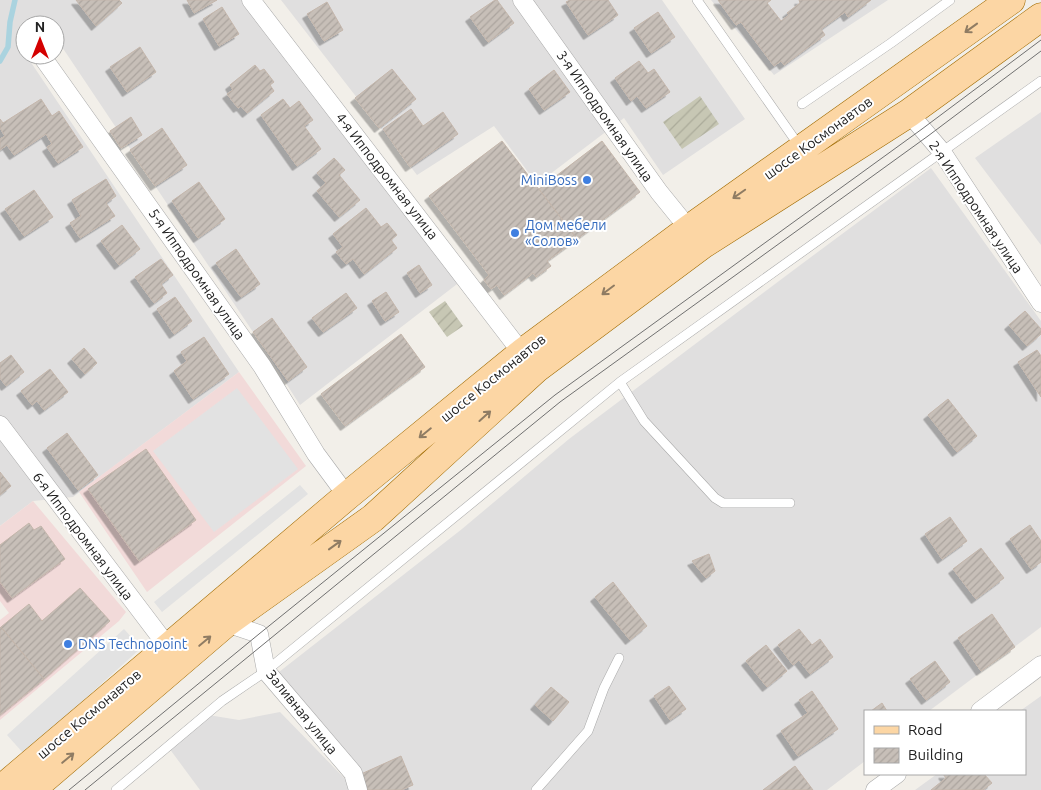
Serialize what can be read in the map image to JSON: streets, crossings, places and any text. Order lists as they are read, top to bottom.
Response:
{
  "streets": {
    "main road": ["шоссе Космонавтов"],
    "street": [
      "3-я Ипподромная улица",
      "4-я Ипподромная улица",
      "2-я Ипподромная улица",
      "5-я Ипподромная улица",
      "6-я Ипподромная улица",
      "Заливная улица"
    ]
  },
  "crossings": [
    ["3-я Ипподромная улица", "шоссе Космонавтов"],
    ["шоссе Космонавтов", "4-я Ипподромная улица"],
    ["шоссе Космонавтов", "2-я Ипподромная улица"],
    ["шоссе Космонавтов", "5-я Ипподромная улица"],
    ["шоссе Космонавтов", "6-я Ипподромная улица"],
    ["шоссе Космонавтов", "Заливная улица"]
  ],
  "places": ["MiniBoss", "Дом мебели «Солов»", "DNS Technopoint"],
  "legend": ["Road", "Building"],
  "north": "top"
}
